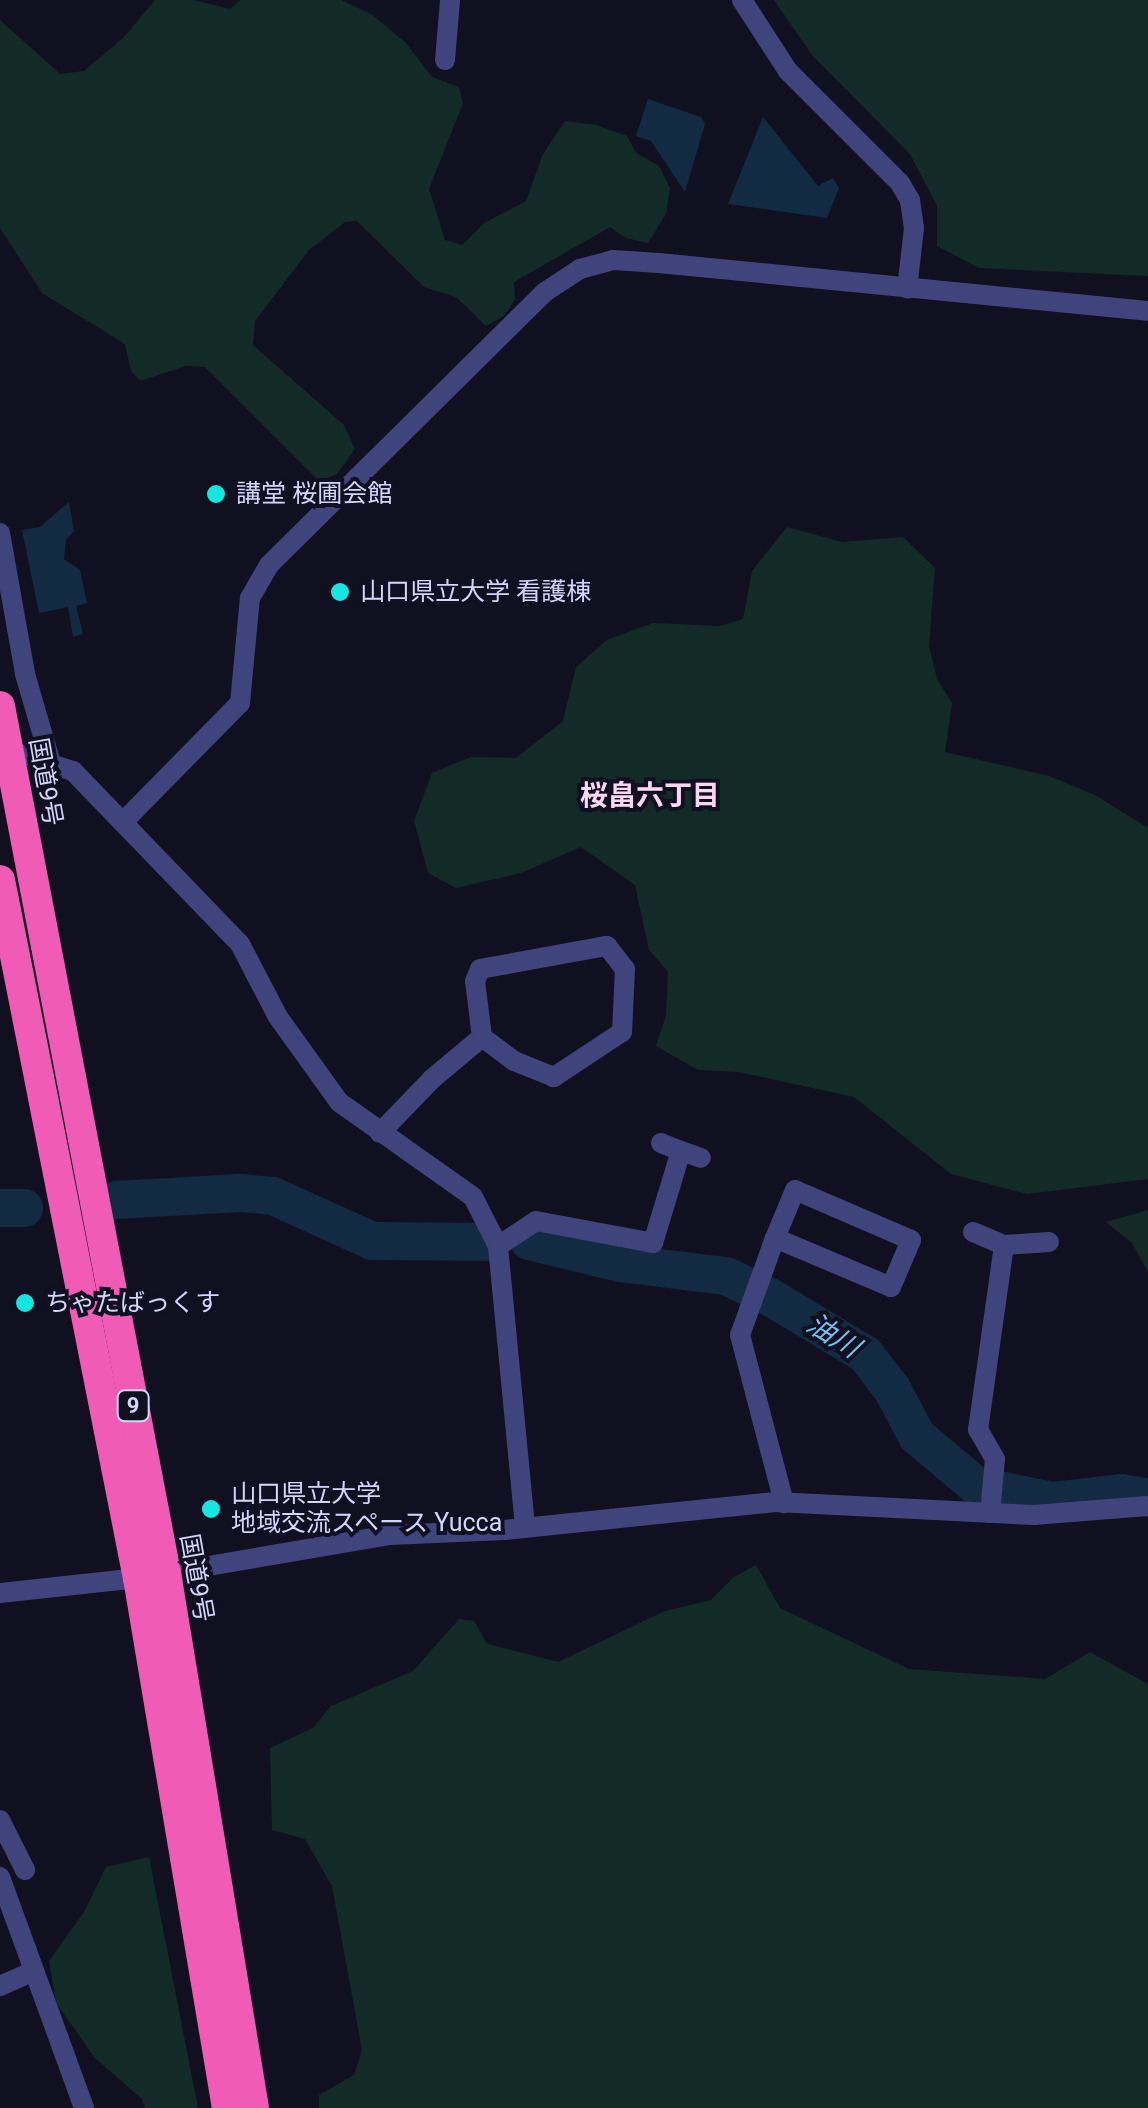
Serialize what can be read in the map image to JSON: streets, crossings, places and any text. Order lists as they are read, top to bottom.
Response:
{
  "streets": {
    "highway": ["国道9号", "9"]
  },
  "districts": ["桜畠六丁目"],
  "water": ["油川"],
  "places": [
    "講堂 桜圃会館",
    "山口県立大学 看護棟",
    "ちゃたばっくす",
    "山口県立大学 地域交流スペース Yucca"
  ]
}
